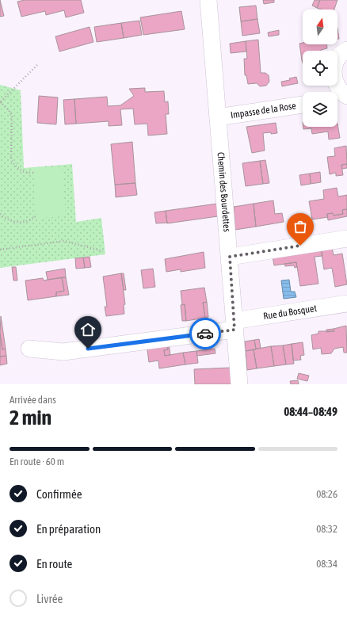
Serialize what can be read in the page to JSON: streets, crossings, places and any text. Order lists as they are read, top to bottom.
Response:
{
  "streets": {
    "street": ["Impasse de la Rose", "Chemin des Bourdettes", "Rue du Bosquet"]
  },
  "crossings": [
    ["Impasse de la Rose", "Chemin des Bourdettes"],
    ["Chemin des Bourdettes", "Rue du Bosquet"]
  ],
  "north": "top",
  "page": {
    "heading": ["2 min", "Arrivée dans", "08:44–08:49"],
    "bar": "En route · 60 m",
    "list": [
      ["Confirmée", "08:26"],
      ["En préparation", "08:32"],
      ["En route", "08:34"],
      "Livrée"
    ]
  }
}
